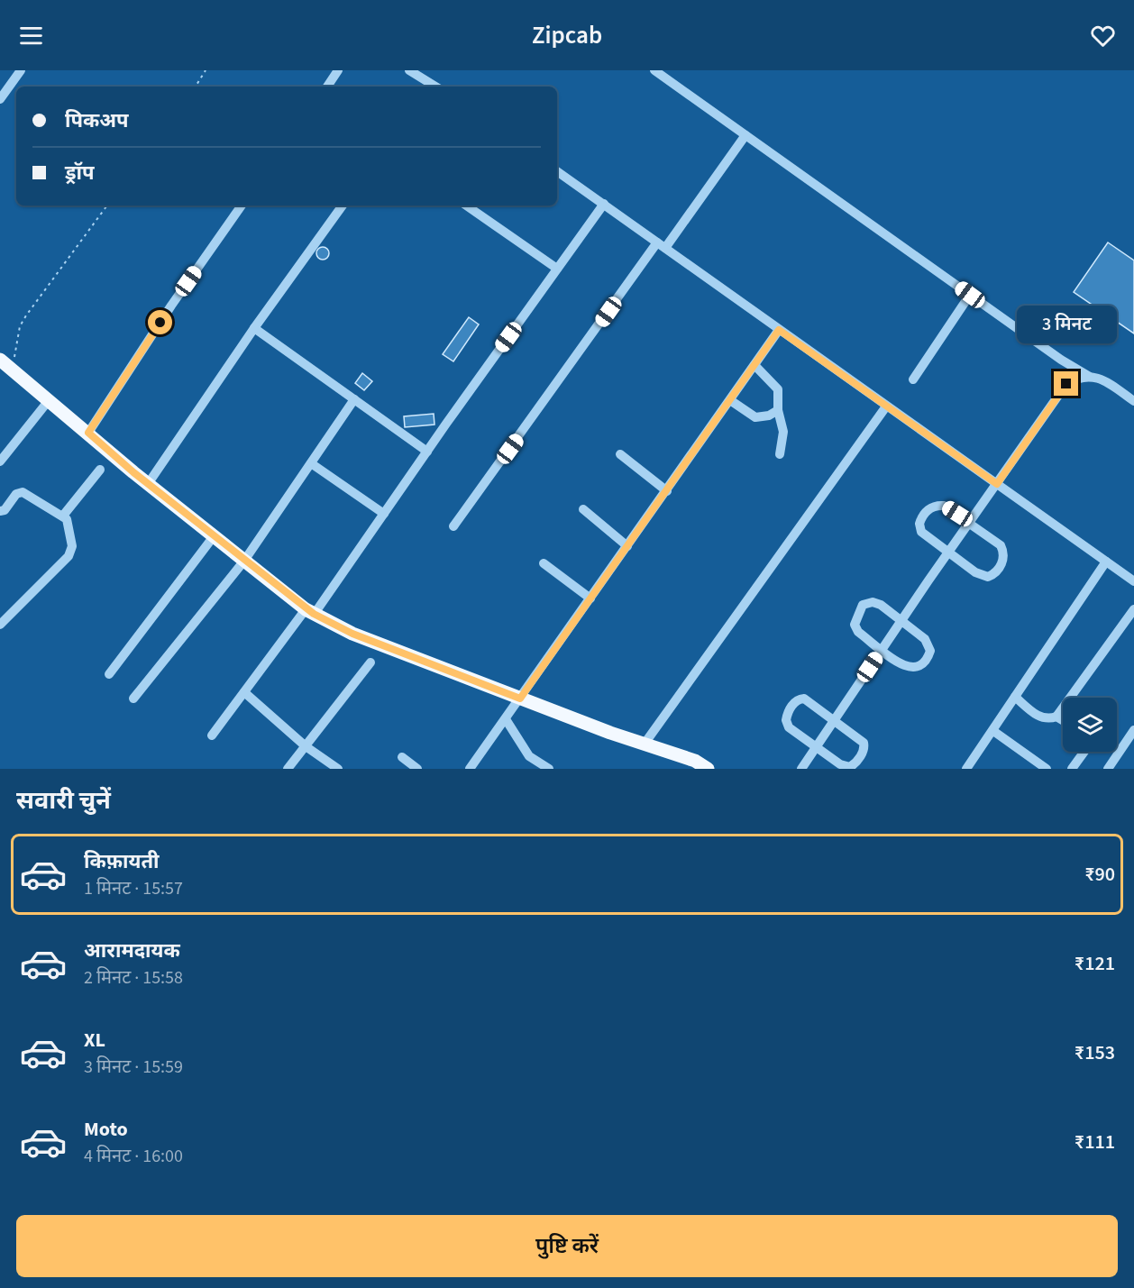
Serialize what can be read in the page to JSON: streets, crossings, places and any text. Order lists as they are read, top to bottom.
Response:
{
  "page": {
    "header": "Zipcab",
    "banner": ["पिकअप", "ड्रॉप"],
    "bubble": "3 मिनट",
    "heading": "सवारी चुनें",
    "list": [
      {
        "name": "किफ़ायती",
        "note": "1 मिनट · 15:57",
        "value": "₹90"
      },
      {
        "name": "आरामदायक",
        "note": "2 मिनट · 15:58",
        "value": "₹121"
      },
      {
        "name": "XL",
        "note": "3 मिनट · 15:59",
        "value": "₹153"
      },
      {
        "name": "Moto",
        "note": "4 मिनट · 16:00",
        "value": "₹111"
      }
    ],
    "buttons": "पुष्टि करें"
  }
}
